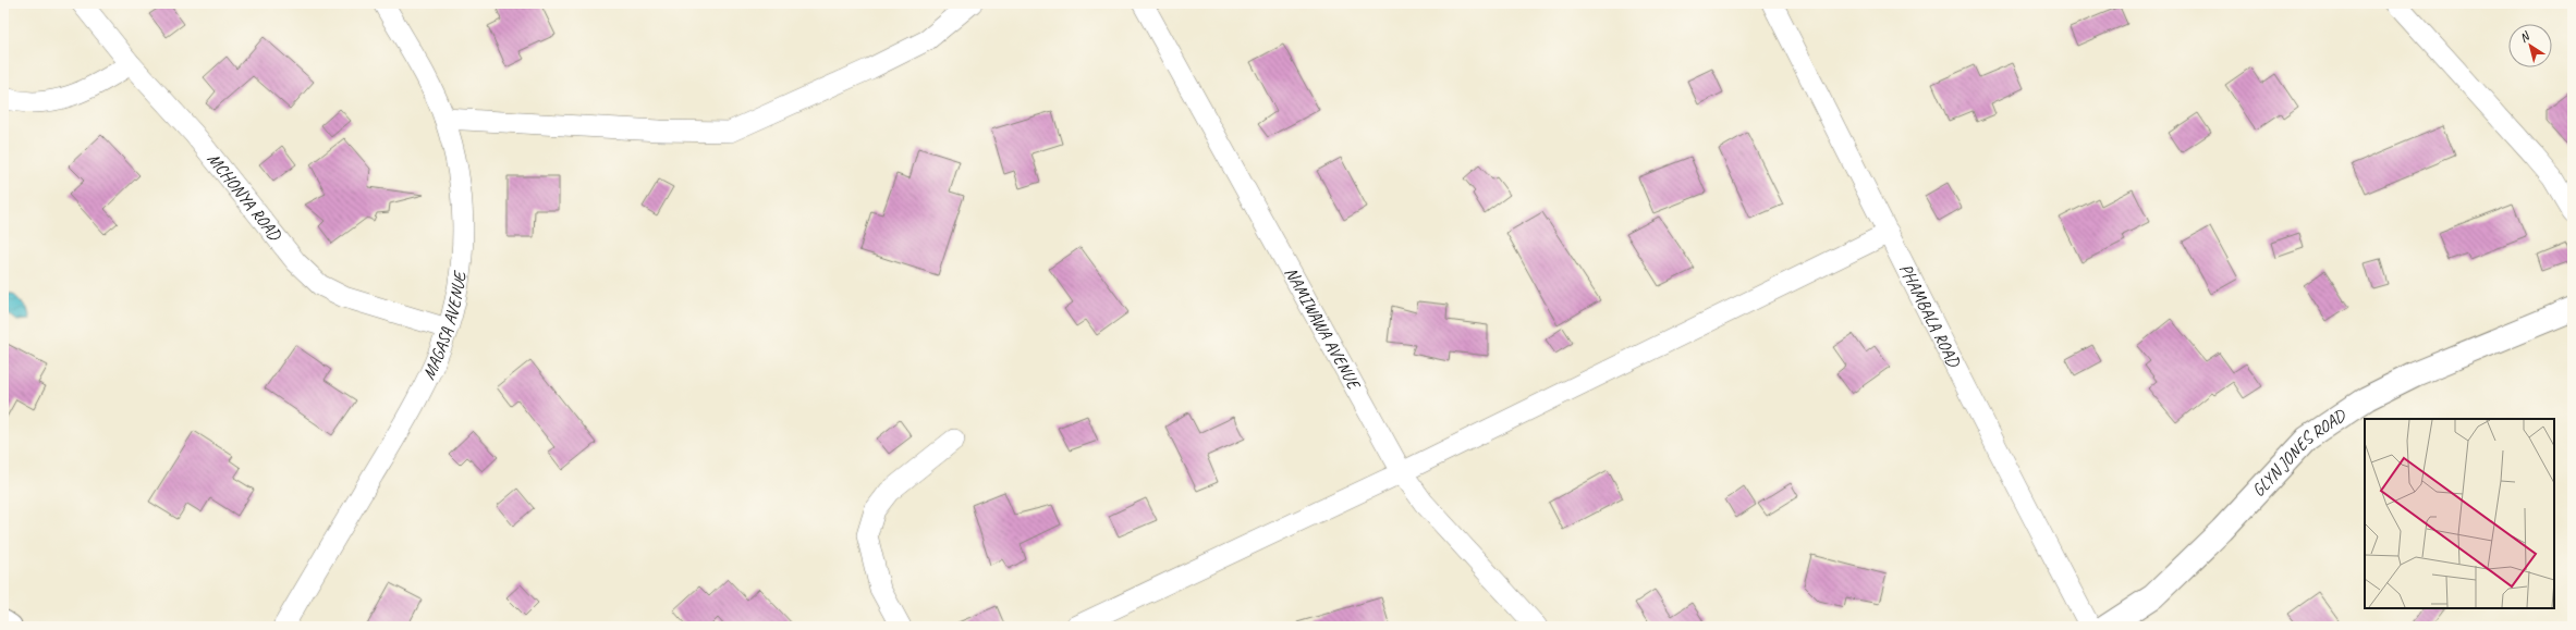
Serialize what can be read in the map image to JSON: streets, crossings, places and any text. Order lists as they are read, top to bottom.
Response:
{
  "streets": {
    "street": [
      "MCHONYA ROAD",
      "PHAMBALA ROAD",
      "MAGASA AVENUE",
      "NAMIWAWA AVENUE",
      "GLYN JONES ROAD"
    ]
  },
  "crossings": [
    ["MCHONYA ROAD", "MAGASA AVENUE"]
  ],
  "north": "top left"
}
